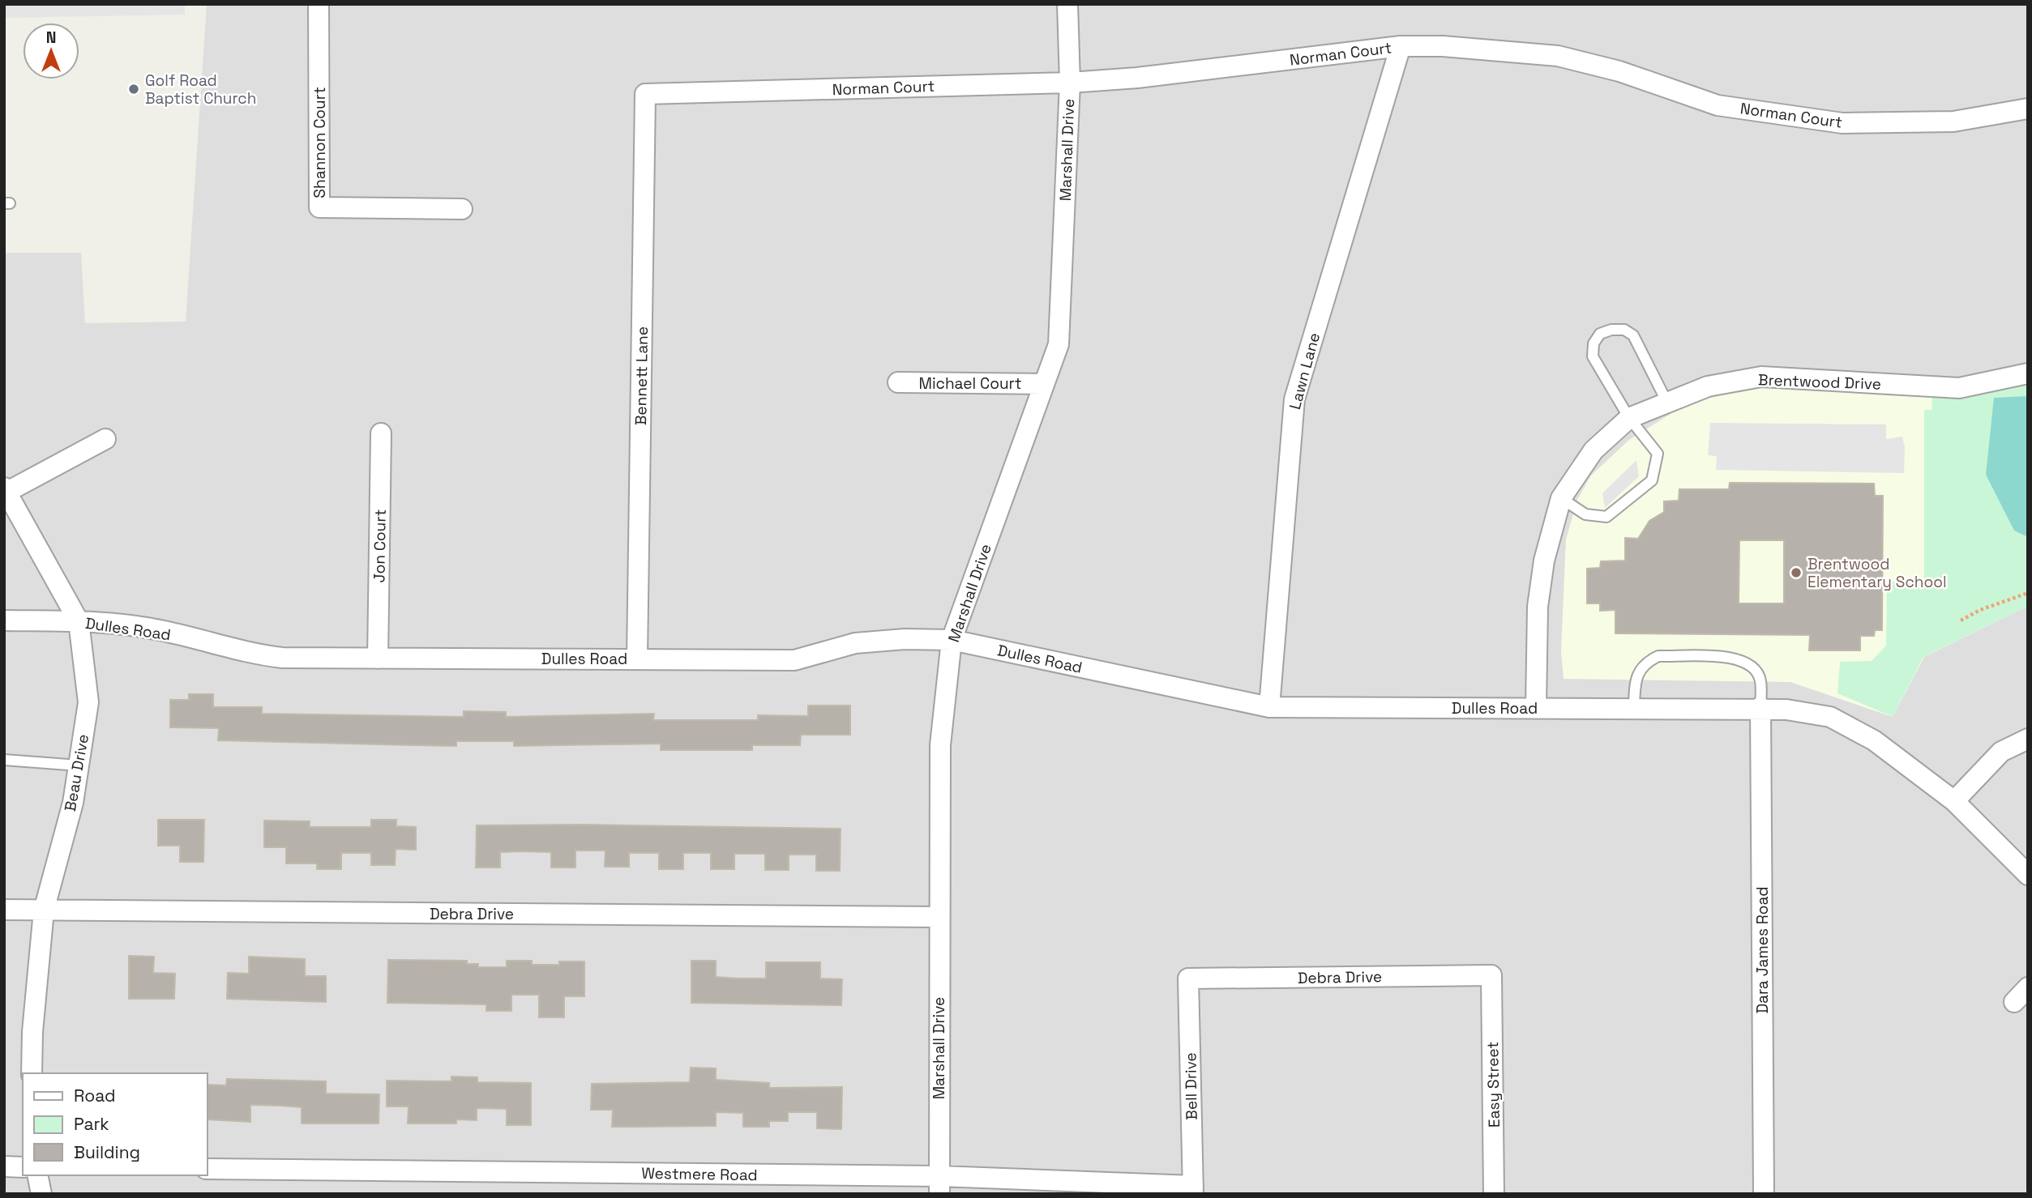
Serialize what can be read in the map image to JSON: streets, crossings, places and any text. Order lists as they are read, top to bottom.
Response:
{
  "streets": {
    "street": [
      "Norman Court",
      "Shannon Court",
      "Marshall Drive",
      "Lawn Lane",
      "Bennett Lane",
      "Brentwood Drive",
      "Michael Court",
      "Jon Court",
      "Dulles Road",
      "Beau Drive",
      "Debra Drive",
      "Dara James Road",
      "Easy Street",
      "Bell Drive",
      "Westmere Road"
    ]
  },
  "crossings": [
    ["Norman Court", "Marshall Drive"],
    ["Norman Court", "Lawn Lane"],
    ["Norman Court", "Bennett Lane"],
    ["Marshall Drive", "Michael Court"],
    ["Marshall Drive", "Dulles Road"],
    ["Marshall Drive", "Debra Drive"],
    ["Marshall Drive", "Westmere Road"],
    ["Lawn Lane", "Dulles Road"],
    ["Bennett Lane", "Dulles Road"],
    ["Brentwood Drive", "Dulles Road"],
    ["Jon Court", "Dulles Road"],
    ["Dulles Road", "Beau Drive"],
    ["Dulles Road", "Dara James Road"],
    ["Beau Drive", "Debra Drive"],
    ["Debra Drive", "Easy Street"],
    ["Debra Drive", "Bell Drive"],
    ["Bell Drive", "Westmere Road"]
  ],
  "places": ["Golf Road Baptist Church", "Brentwood Elementary School"],
  "legend": ["Road", "Park", "Building"],
  "north": "top"
}
